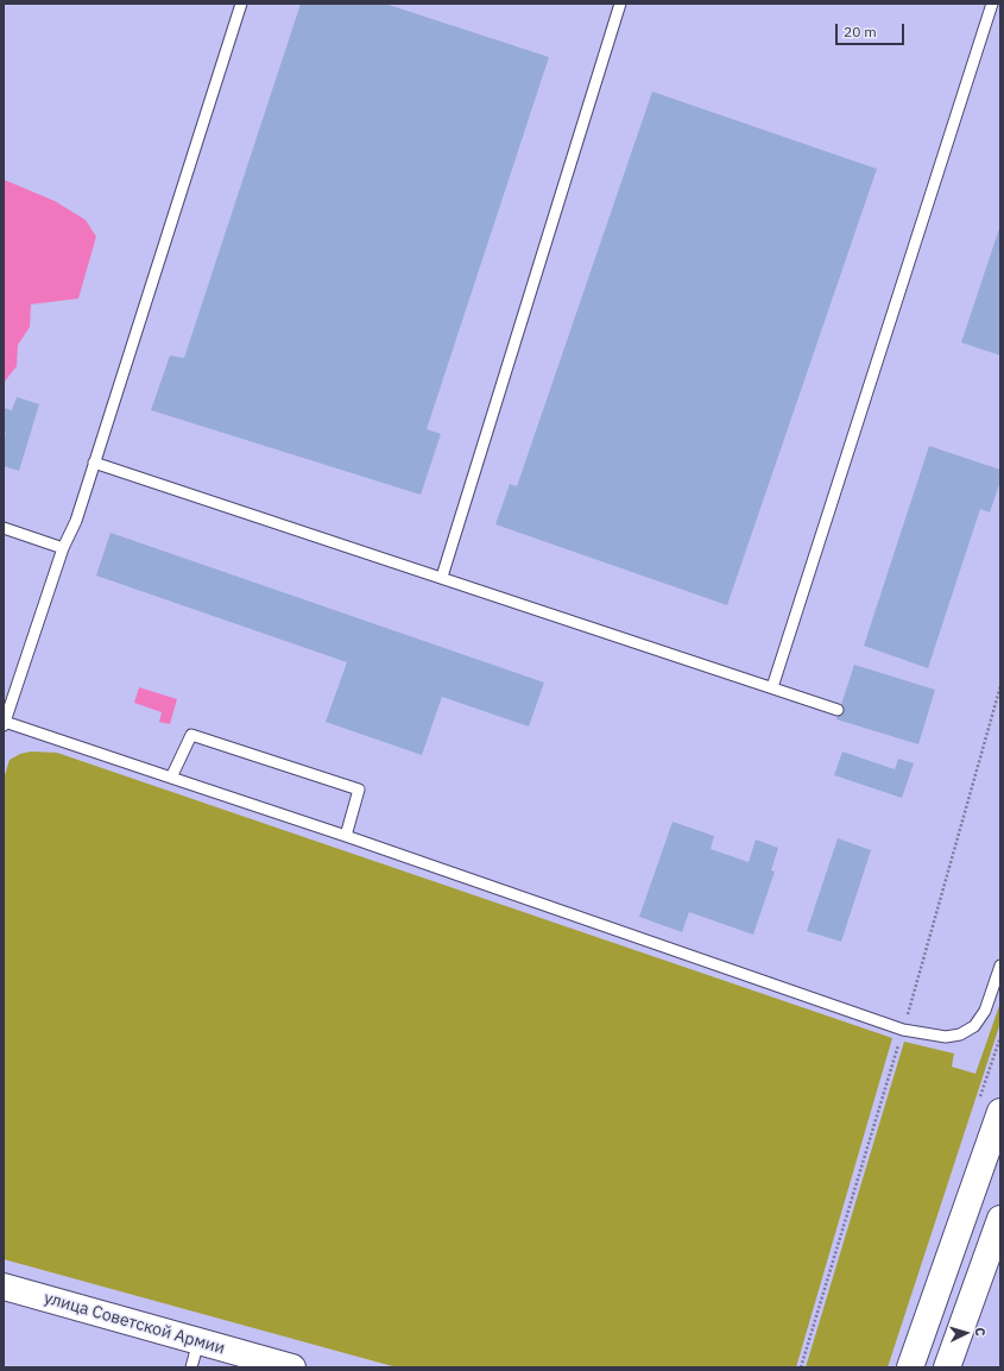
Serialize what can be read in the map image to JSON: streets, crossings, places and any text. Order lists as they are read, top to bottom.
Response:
{
  "streets": {
    "main road": ["улица Советской Армии"]
  },
  "scale_bar": "20 m",
  "north": "right"
}
